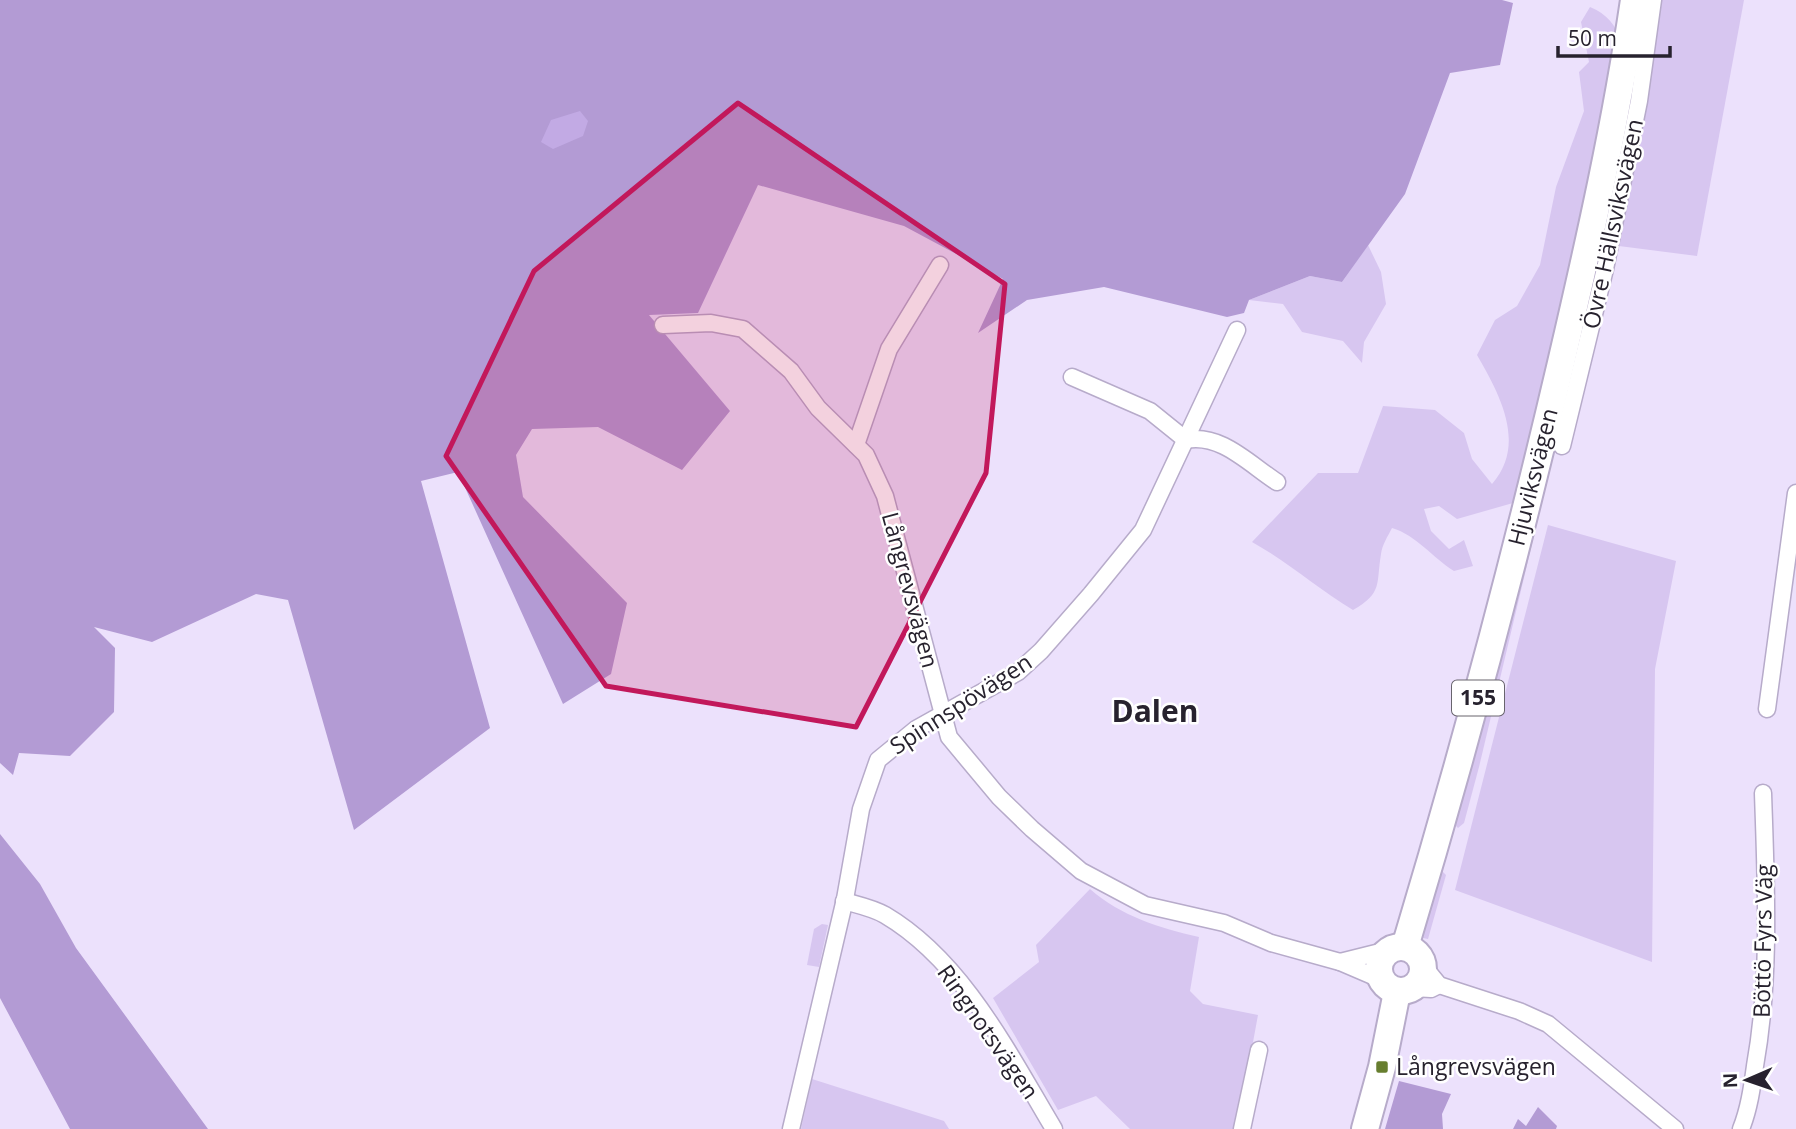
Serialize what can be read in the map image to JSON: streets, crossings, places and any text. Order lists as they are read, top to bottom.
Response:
{
  "streets": {
    "main road": ["Hjuviksvägen", "155"],
    "street": [
      "Övre Hällsviksvägen",
      "Långrevsvägen",
      "Spinnspövägen",
      "Böttö Fyrs Väg",
      "Ringnotsvägen"
    ]
  },
  "crossings": [
    ["Hjuviksvägen", "Långrevsvägen"],
    ["Långrevsvägen", "Spinnspövägen"],
    ["Spinnspövägen", "Ringnotsvägen"]
  ],
  "districts": ["Dalen"],
  "places": {
    "transit": ["Långrevsvägen"]
  },
  "scale_bar": "50 m",
  "north": "left"
}
